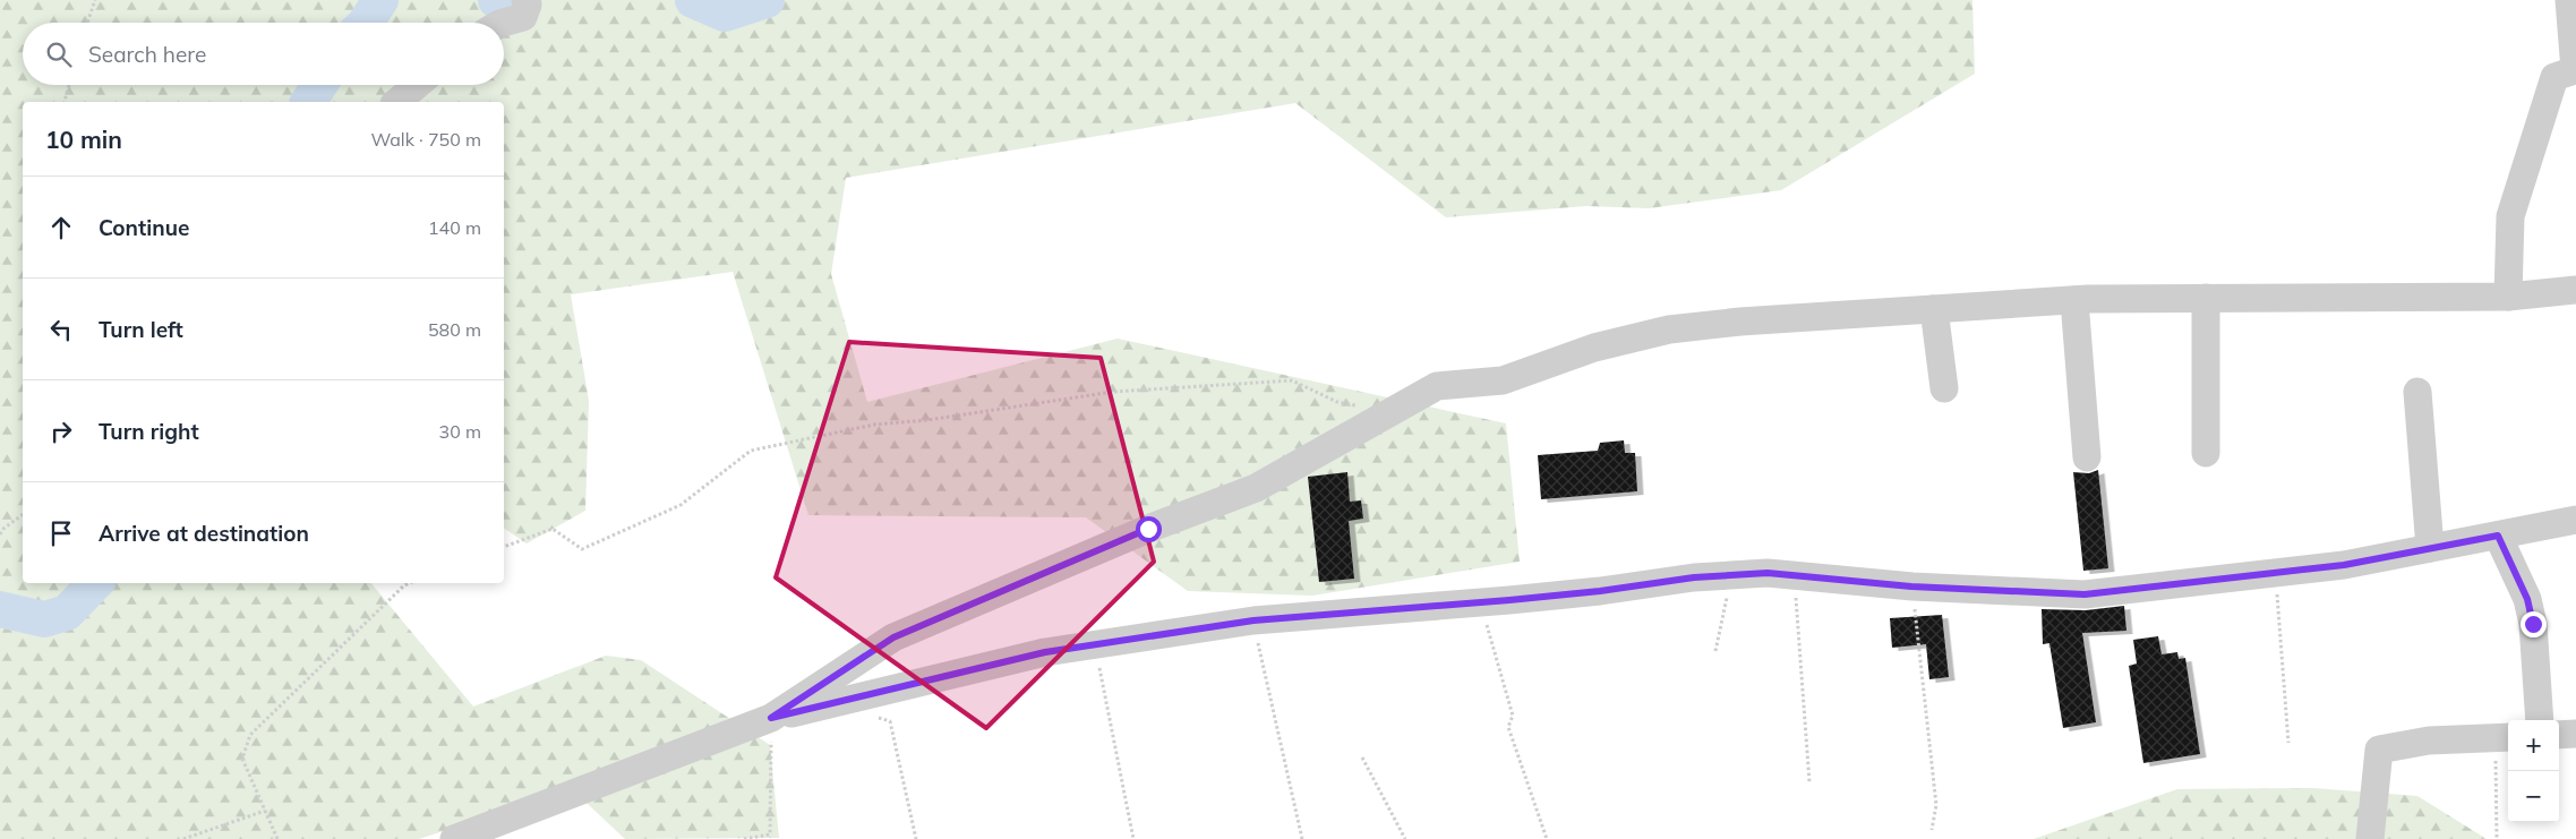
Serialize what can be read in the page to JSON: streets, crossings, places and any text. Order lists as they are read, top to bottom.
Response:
{
  "page": {
    "search": "Search here",
    "heading": ["10 min", "Walk · 750 m"],
    "list": [
      ["Continue", "140 m"],
      ["Turn left", "580 m"],
      ["Turn right", "30 m"],
      "Arrive at destination"
    ],
    "map_buttons": ["+", "−"]
  }
}
